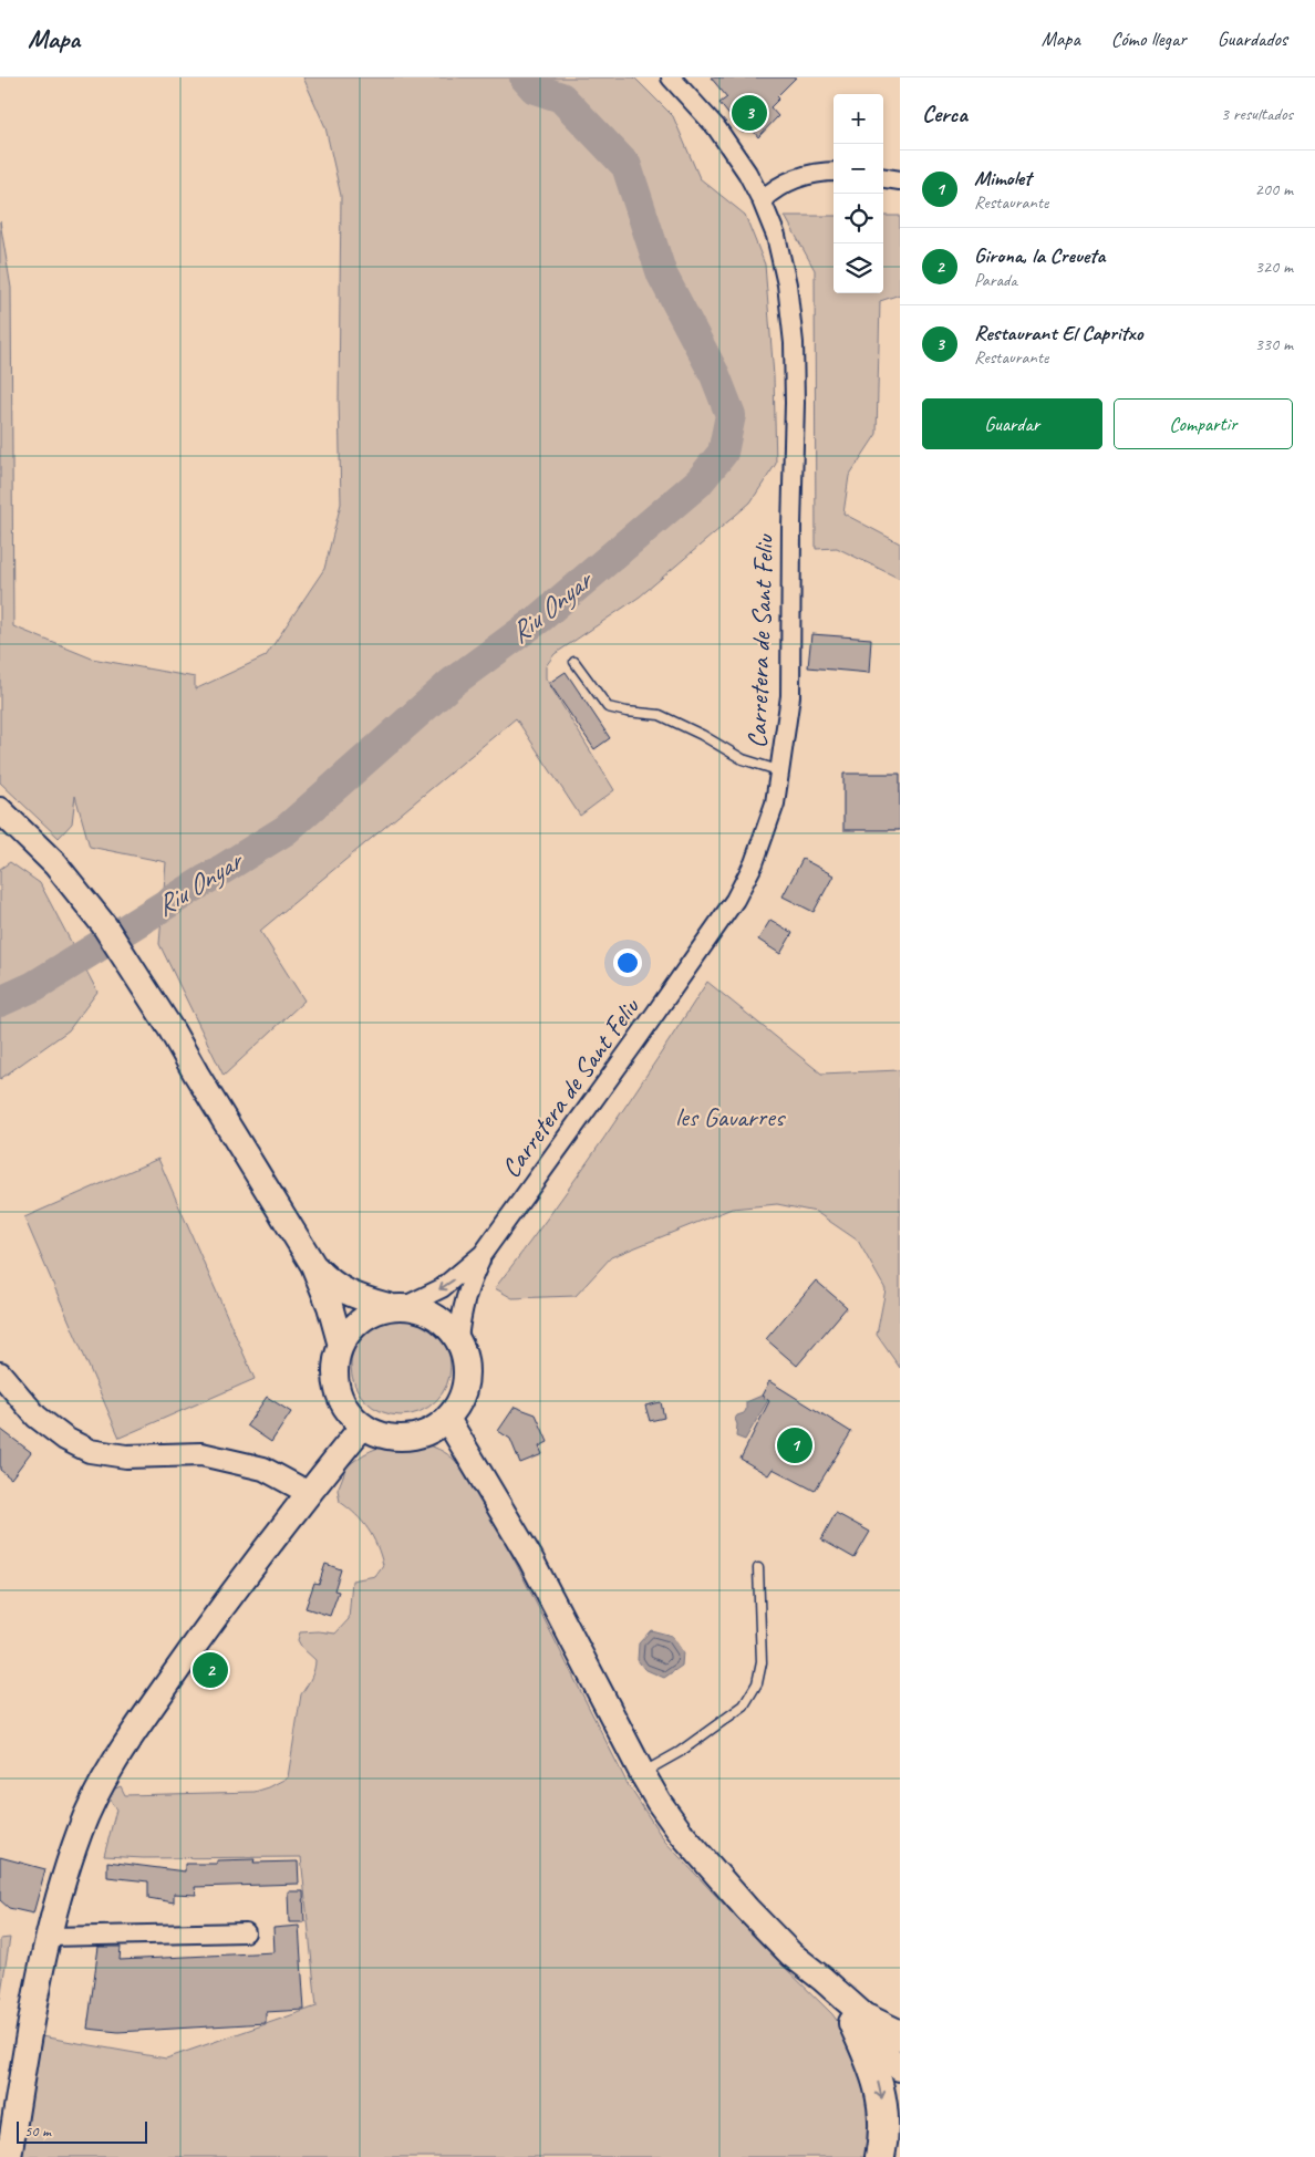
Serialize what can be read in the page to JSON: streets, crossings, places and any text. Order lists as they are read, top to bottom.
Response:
{
  "streets": {
    "street": ["Carretera de Sant Feliu"]
  },
  "water": ["Riu Onyar"],
  "parks": ["les Gavarres"],
  "scale_bar": "50 m",
  "page": {
    "header": "Mapa",
    "nav": ["Mapa", "Cómo llegar", "Guardados"],
    "heading": ["Cerca", "3 resultados"],
    "pins": ["3", "1", "2"],
    "map_buttons": ["+", "−"],
    "list": [
      {
        "mark": "1",
        "name": "Mimolet",
        "note": "Restaurante",
        "value": "200 m"
      },
      {
        "mark": "2",
        "name": "Girona, la Creueta",
        "note": "Parada",
        "value": "320 m"
      },
      {
        "mark": "3",
        "name": "Restaurant El Capritxo",
        "note": "Restaurante",
        "value": "330 m"
      }
    ],
    "buttons": ["Guardar", "Compartir"],
    "scale": "50 m"
  }
}
